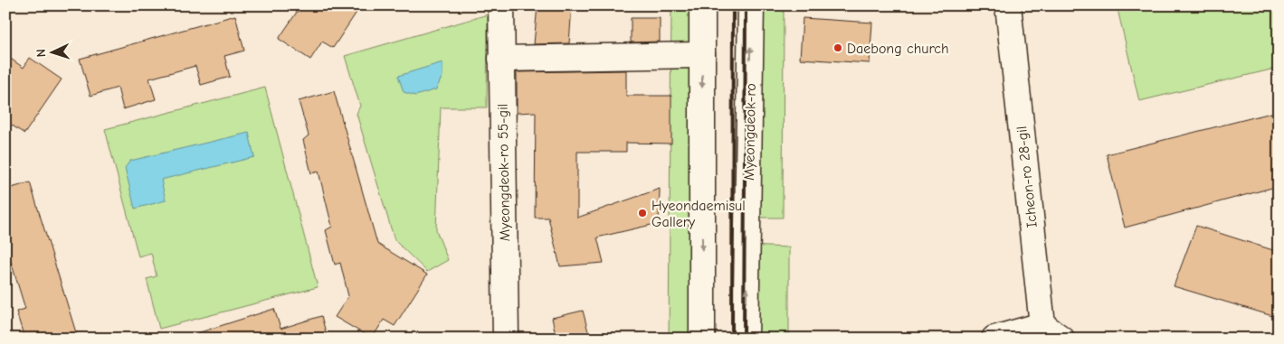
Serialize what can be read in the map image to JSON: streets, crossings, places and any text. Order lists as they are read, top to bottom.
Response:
{
  "streets": {
    "street": ["Myeongdeok-ro", "Myeongdeok-ro 55-gil", "Icheon-ro 28-gil"]
  },
  "places": ["Daebong church", "Hyeondaemisul Gallery"],
  "north": "left"
}
